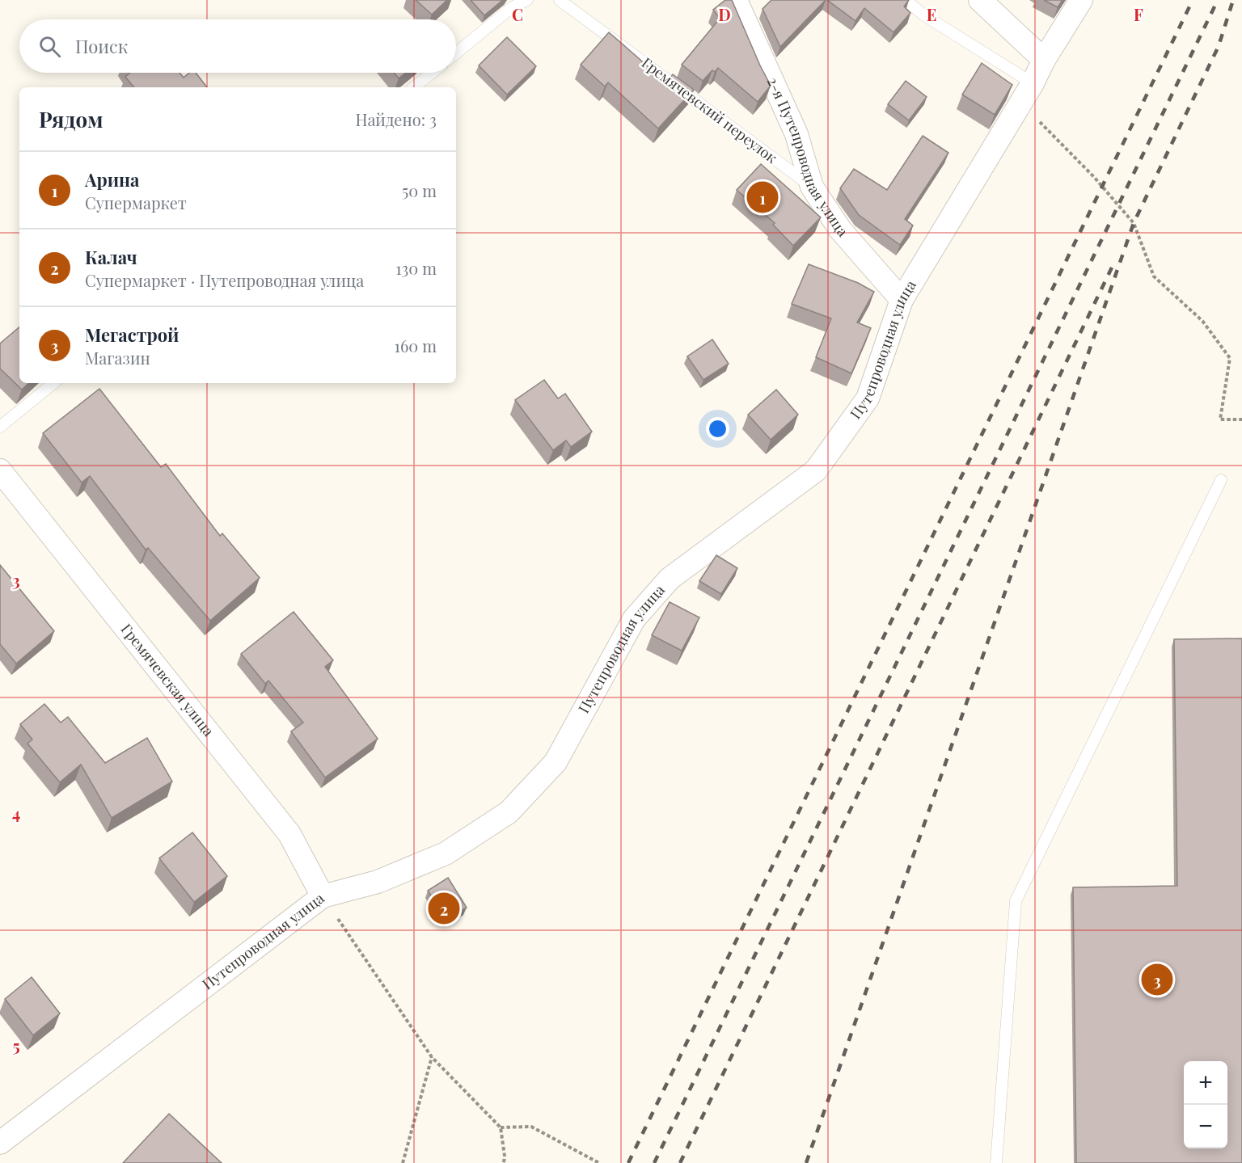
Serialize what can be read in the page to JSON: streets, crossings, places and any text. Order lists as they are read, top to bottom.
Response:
{
  "streets": {
    "street": ["2-я Путепроводная улица", "Путепроводная улица", "Гремячевская улица"],
    "lane": ["Гремячевский переулок"]
  },
  "crossings": [
    ["Гремячевский переулок", "2-я Путепроводная улица"],
    ["2-я Путепроводная улица", "Путепроводная улица"],
    ["Путепроводная улица", "Гремячевская улица"]
  ],
  "page": {
    "search": "Поиск",
    "heading": ["Рядом", "Найдено: 3"],
    "list": [
      {
        "mark": "1",
        "name": "Арина",
        "note": "Супермаркет",
        "value": "50 m"
      },
      {
        "mark": "2",
        "name": "Калач",
        "note": "Супермаркет · Путепроводная улица",
        "value": "130 m"
      },
      {
        "mark": "3",
        "name": "Мегастрой",
        "note": "Магазин",
        "value": "160 m"
      }
    ],
    "pins": ["1", "2", "3"],
    "map_buttons": ["+", "−"]
  },
  "grid": {
    "columns": [
      "C",
      "D",
      "E",
      "F"
    ],
    "rows": ["3", "4", "5"]
  }
}
